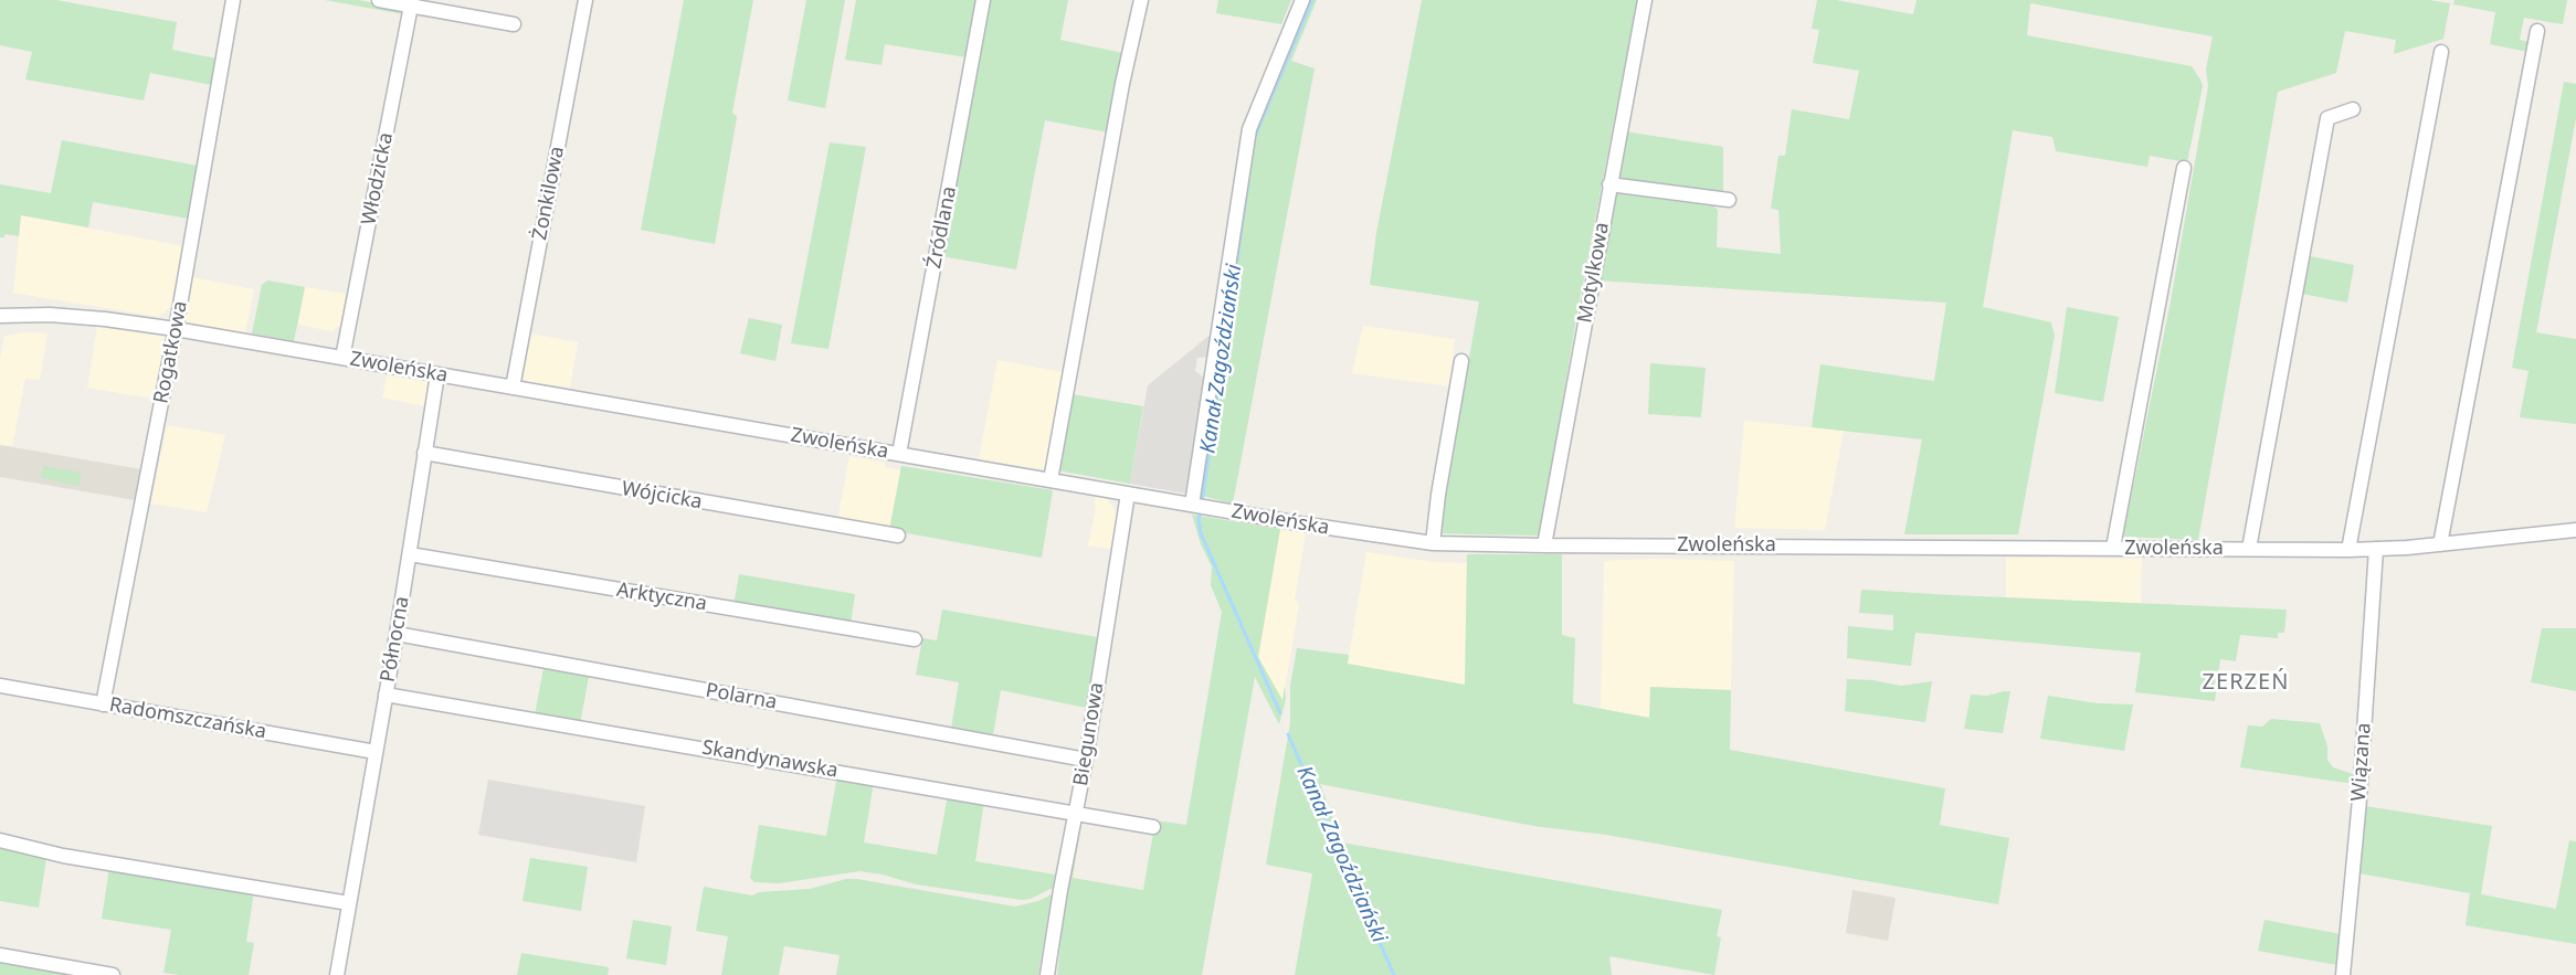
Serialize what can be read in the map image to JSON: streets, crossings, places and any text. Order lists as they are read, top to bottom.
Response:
{
  "streets": {
    "street": [
      "Włodzicka",
      "Żonkilowa",
      "Źródlana",
      "Motylkowa",
      "Rogatkowa",
      "Zwoleńska",
      "Wójcicka",
      "Arktyczna",
      "Północna",
      "Polarna",
      "Radomszczańska",
      "Biegunowa",
      "Skandynawska",
      "Wiązana"
    ]
  },
  "crossings": [
    ["Włodzicka", "Zwoleńska"],
    ["Żonkilowa", "Zwoleńska"],
    ["Źródlana", "Zwoleńska"],
    ["Motylkowa", "Zwoleńska"],
    ["Rogatkowa", "Zwoleńska"],
    ["Rogatkowa", "Radomszczańska"],
    ["Zwoleńska", "Północna"],
    ["Zwoleńska", "Biegunowa"],
    ["Zwoleńska", "Wiązana"],
    ["Wójcicka", "Północna"],
    ["Arktyczna", "Północna"],
    ["Północna", "Polarna"],
    ["Północna", "Radomszczańska"],
    ["Północna", "Skandynawska"],
    ["Polarna", "Biegunowa"],
    ["Biegunowa", "Skandynawska"]
  ],
  "districts": ["ZERZEŃ"],
  "water": ["Kanał Zagoździański"]
}
